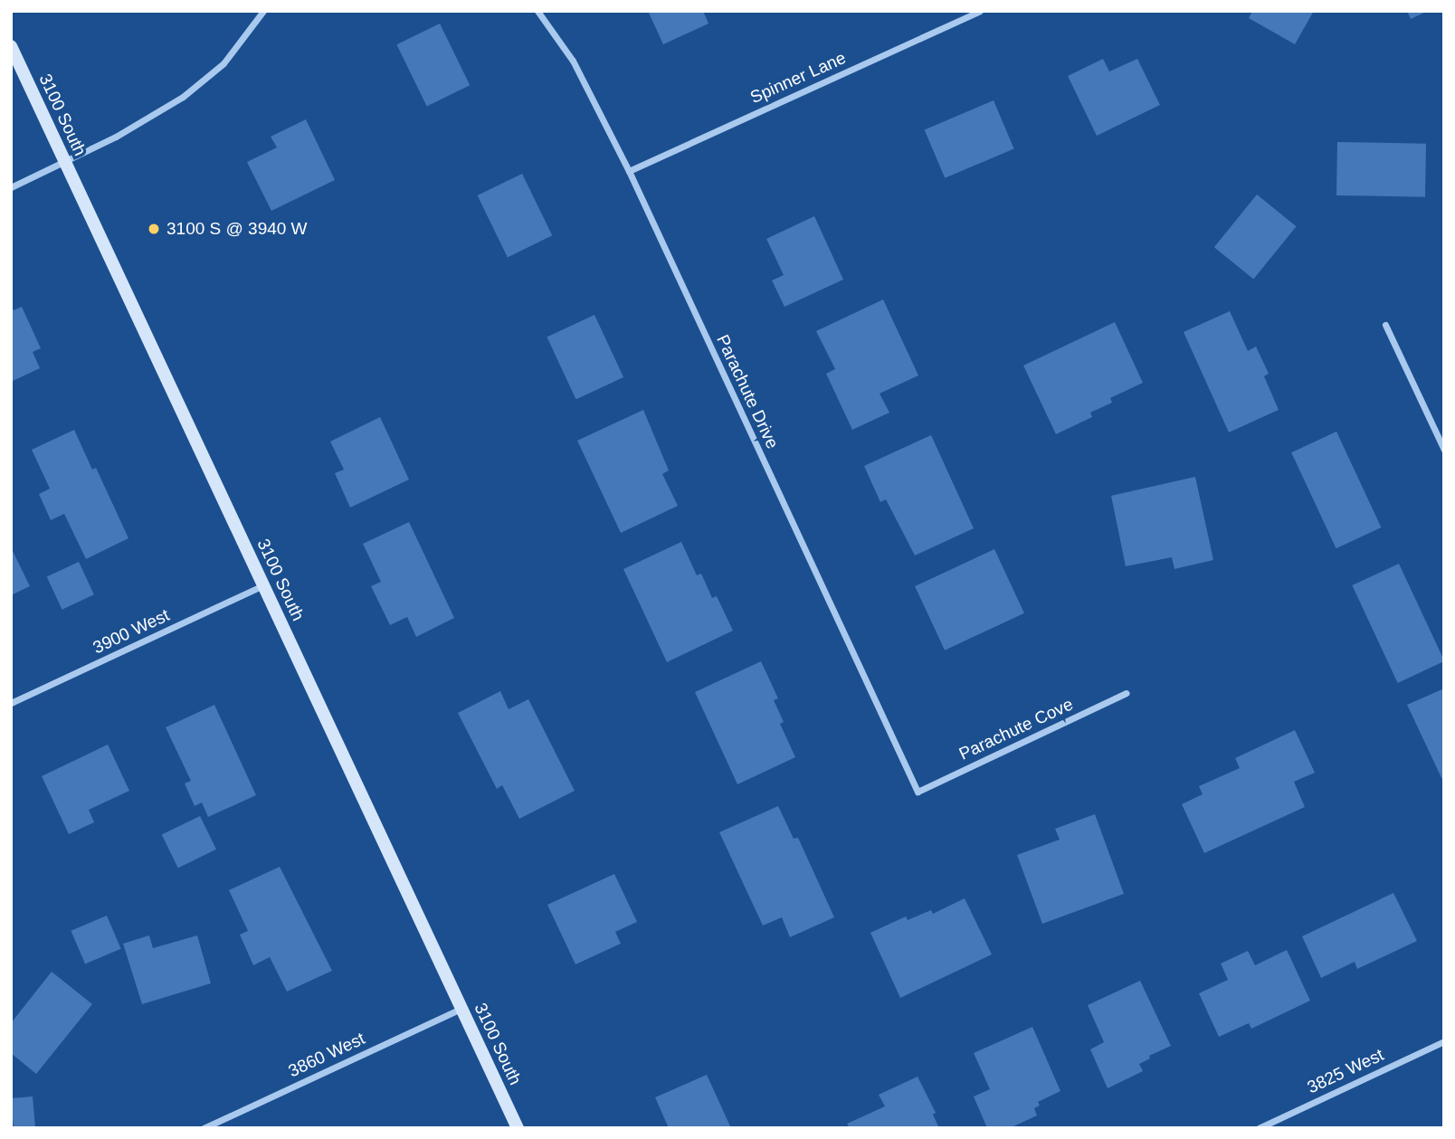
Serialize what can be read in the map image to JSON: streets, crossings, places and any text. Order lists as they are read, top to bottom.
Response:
{
  "streets": {
    "main road": ["3100 South"],
    "street": [
      "Spinner Lane",
      "Parachute Drive",
      "3900 West",
      "Parachute Cove",
      "3860 West",
      "3825 West"
    ]
  },
  "crossings": [
    ["Spinner Lane", "Parachute Drive"],
    ["3100 South", "3900 West"],
    ["3100 South", "3860 West"],
    ["Parachute Drive", "Parachute Cove"]
  ],
  "places": ["3100 S @ 3940 W"]
}
